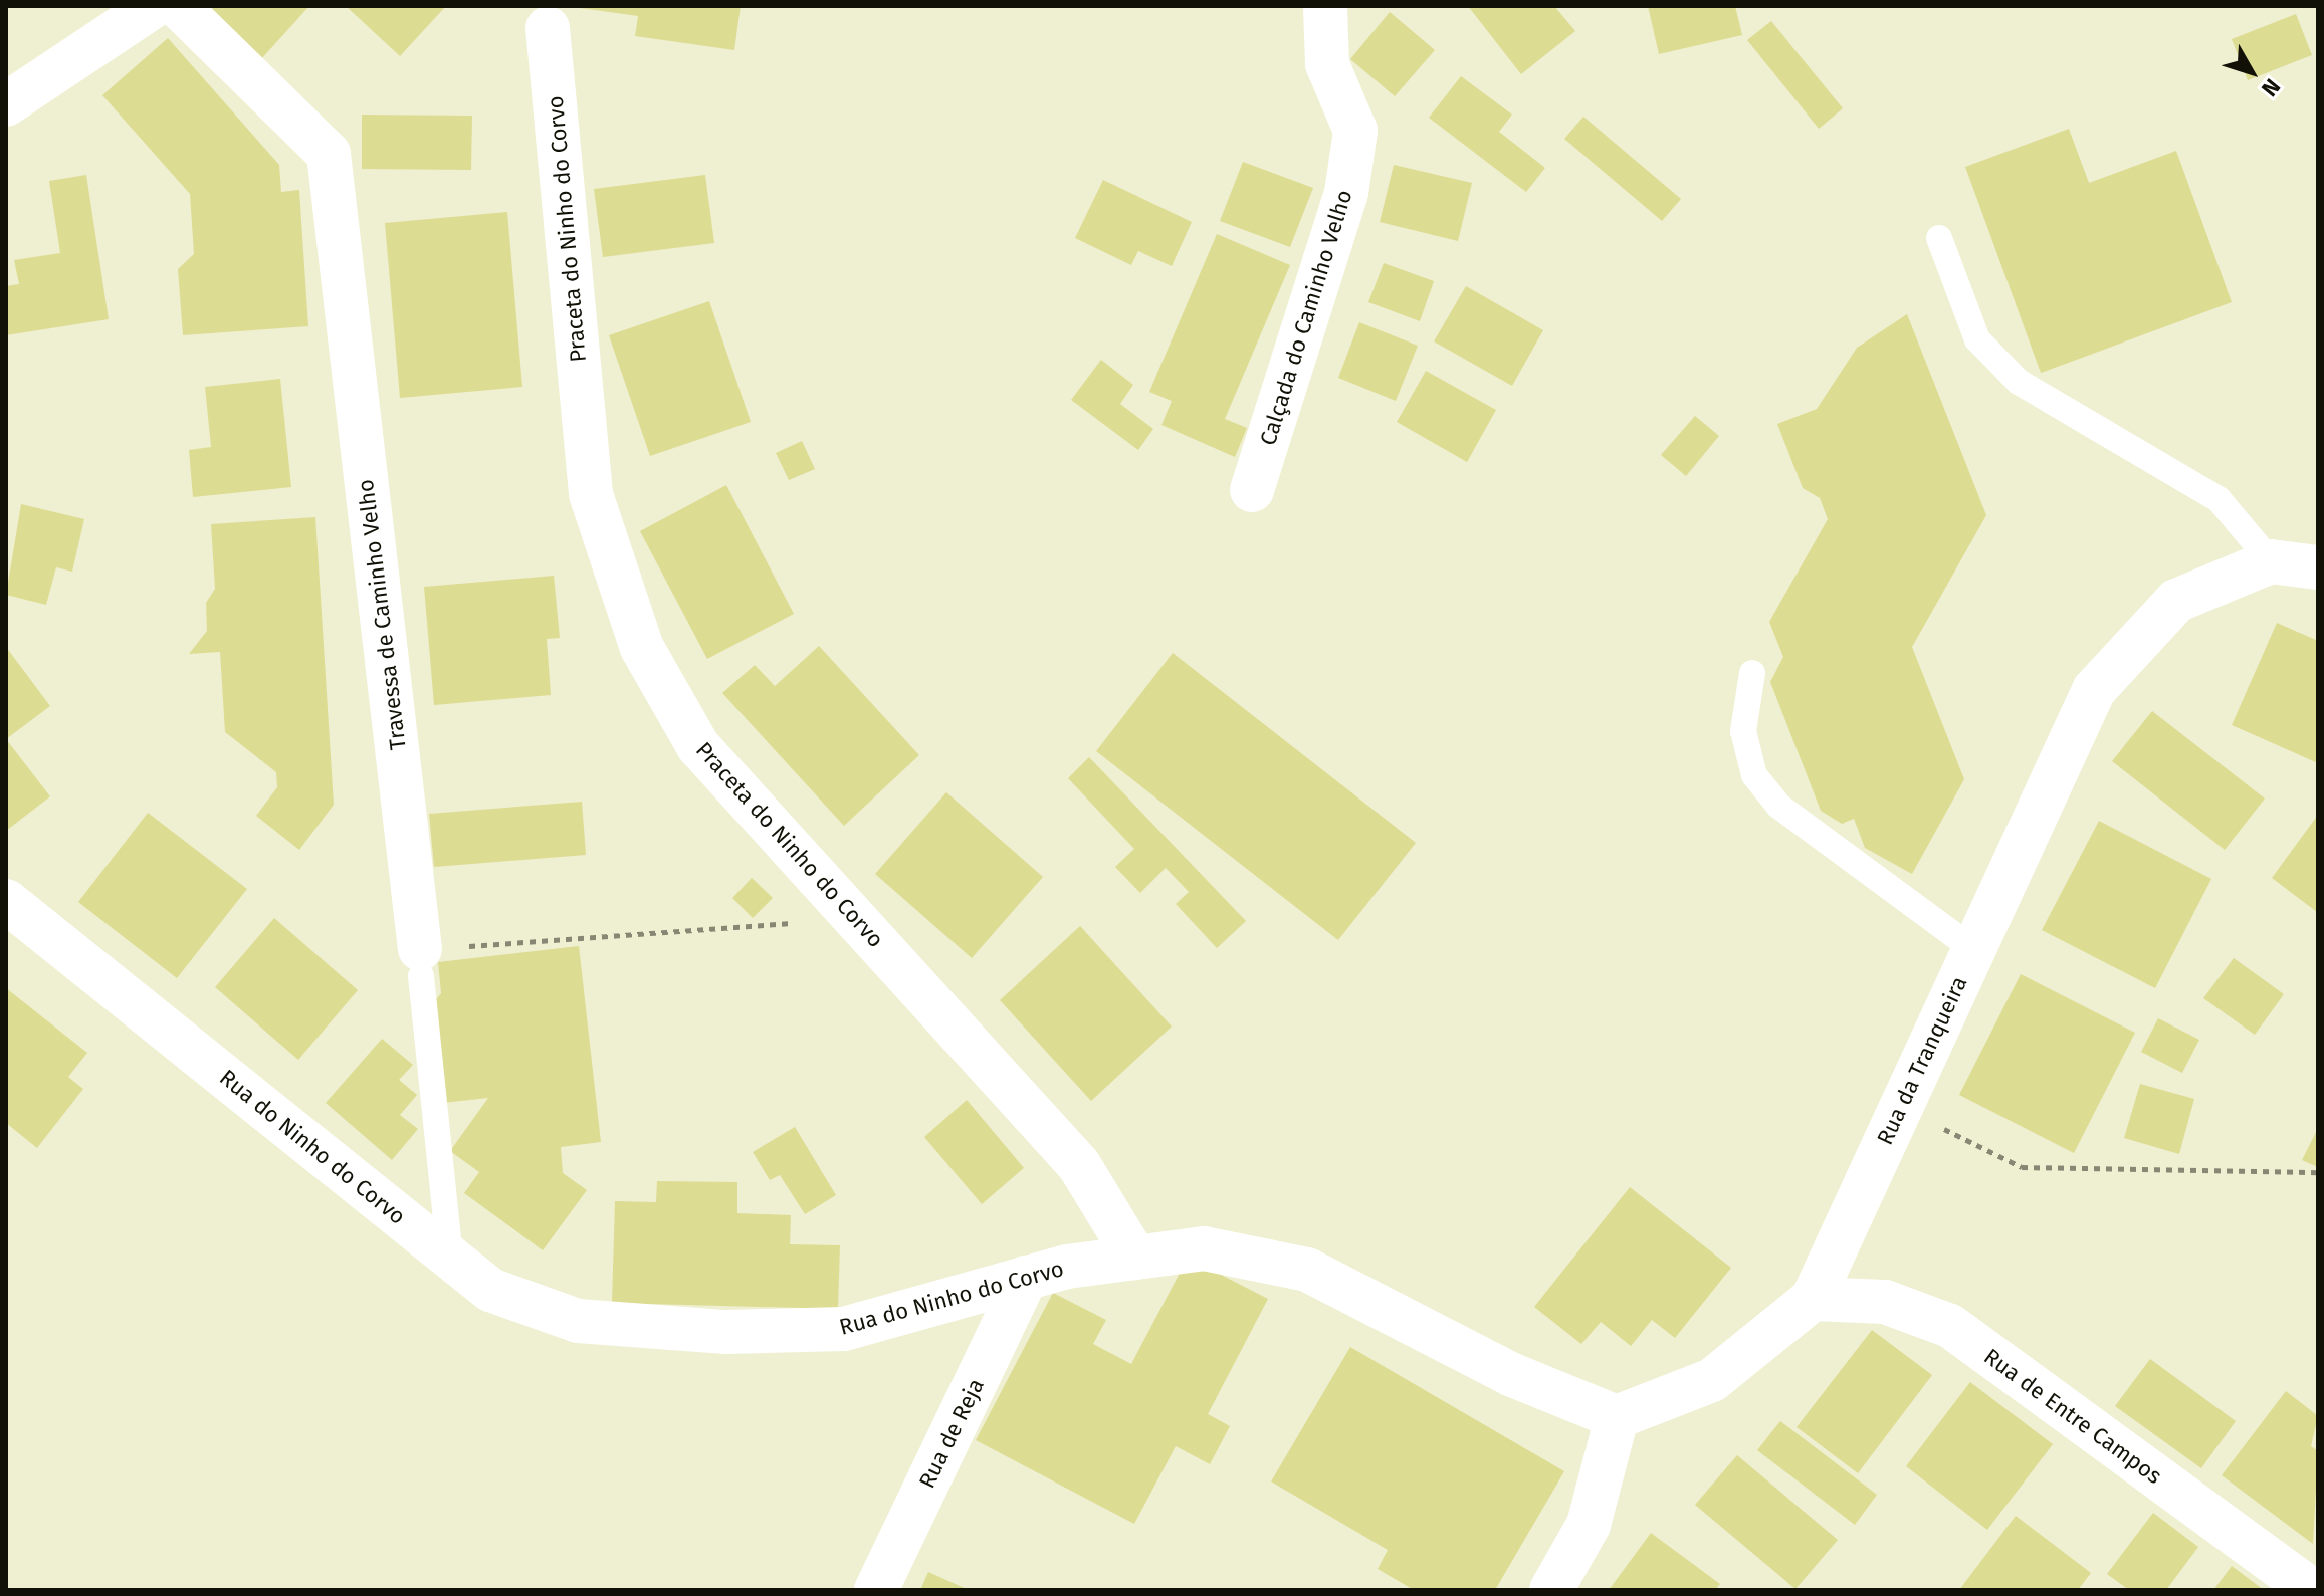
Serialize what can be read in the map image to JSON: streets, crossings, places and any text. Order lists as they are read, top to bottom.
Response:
{
  "streets": {
    "street": [
      "Praceta do Ninho do Corvo",
      "Calçada do Caminho Velho",
      "Travessa de Caminho Velho",
      "Rua da Tranqueira",
      "Rua do Ninho do Corvo",
      "Rua de Entre Campos",
      "Rua de Reja"
    ]
  },
  "crossings": [
    ["Praceta do Ninho do Corvo", "Rua do Ninho do Corvo"],
    ["Rua da Tranqueira", "Rua do Ninho do Corvo"],
    ["Rua da Tranqueira", "Rua de Entre Campos"],
    ["Rua do Ninho do Corvo", "Rua de Reja"]
  ],
  "north": "bottom right"
}
